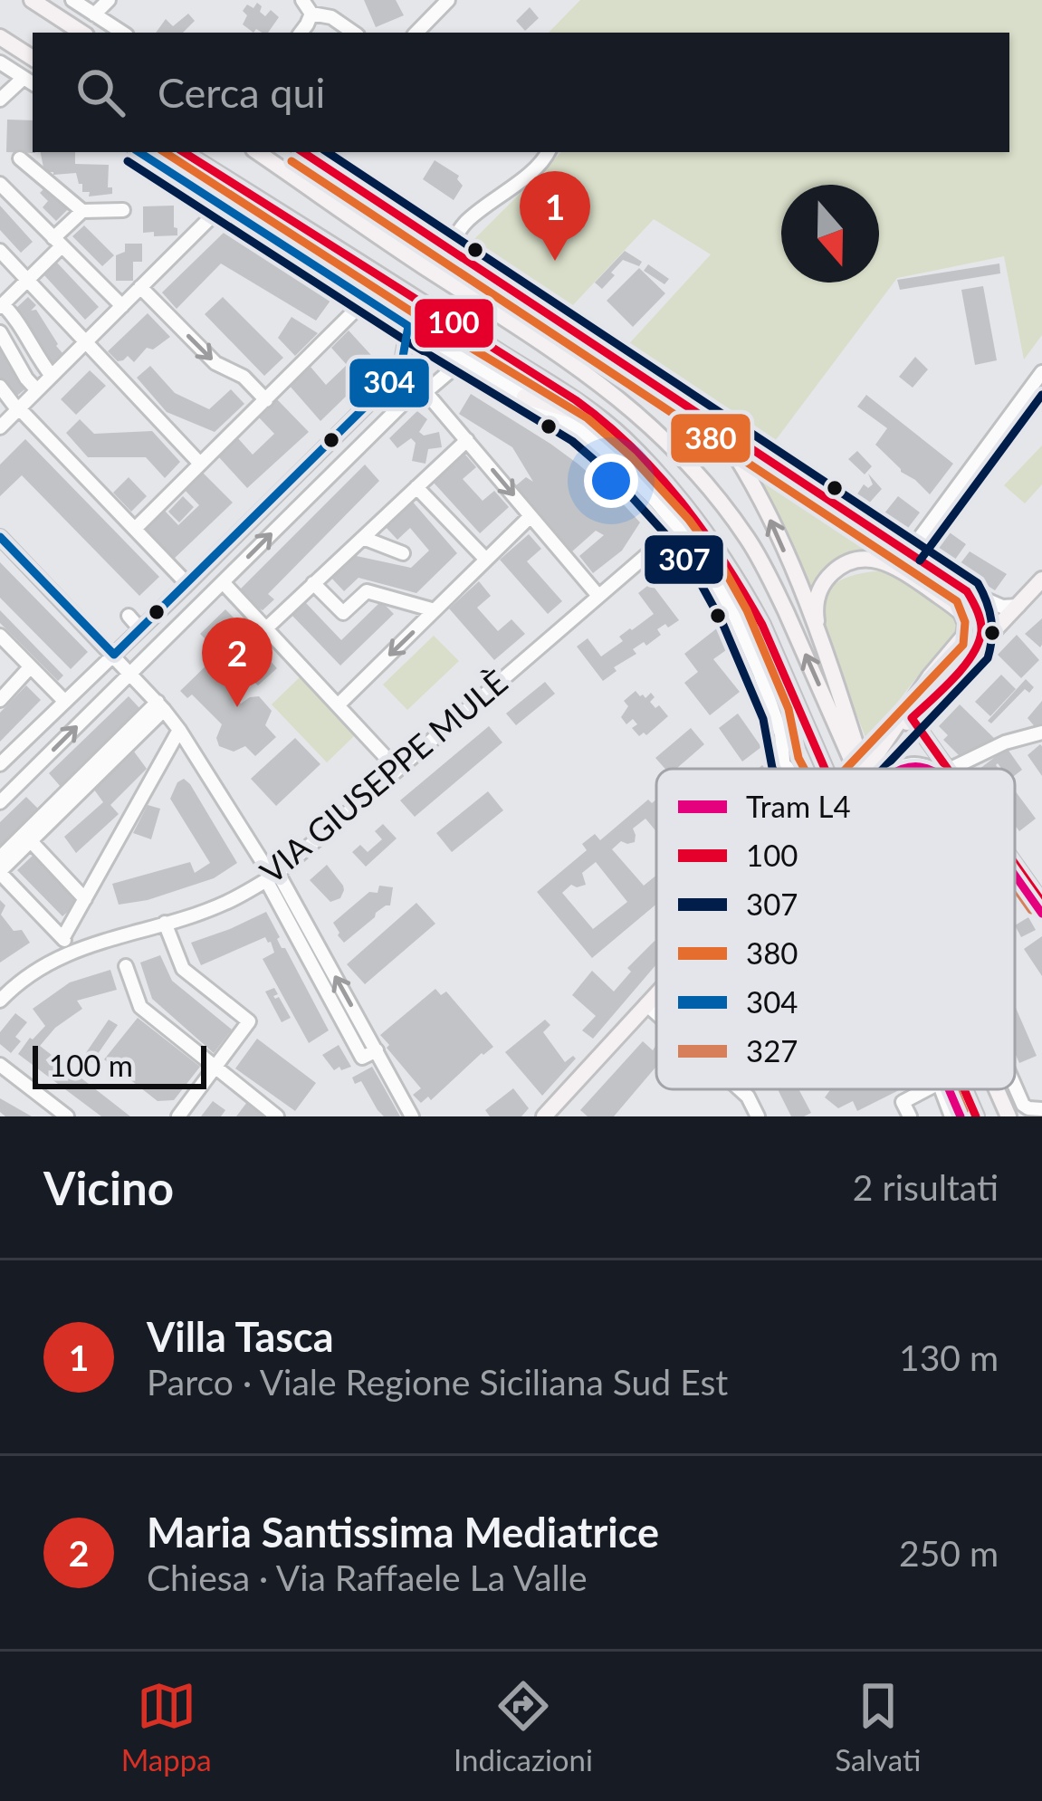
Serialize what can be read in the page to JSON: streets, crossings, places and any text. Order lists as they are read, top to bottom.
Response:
{
  "streets": {
    "street": ["VIA GIUSEPPE MULÈ"]
  },
  "lines": [
    "transit line 100",
    "transit line 307",
    "transit line 380",
    "transit line 304",
    "tram line L4",
    "transit line 327"
  ],
  "legend": [
    "Tram L4",
    "100",
    "307",
    "380",
    "304",
    "327"
  ],
  "scale_bar": "100 m",
  "north": "bottom",
  "page": {
    "search": "Cerca qui",
    "pins": ["1", "2"],
    "scale": "100 m",
    "heading": ["Vicino", "2 risultati"],
    "list": [
      {
        "mark": "1",
        "name": "Villa Tasca",
        "note": "Parco · Viale Regione Siciliana Sud Est",
        "value": "130 m"
      },
      {
        "mark": "2",
        "name": "Maria Santissima Mediatrice",
        "note": "Chiesa · Via Raffaele La Valle",
        "value": "250 m"
      }
    ],
    "nav": ["Mappa", "Indicazioni", "Salvati"]
  }
}
